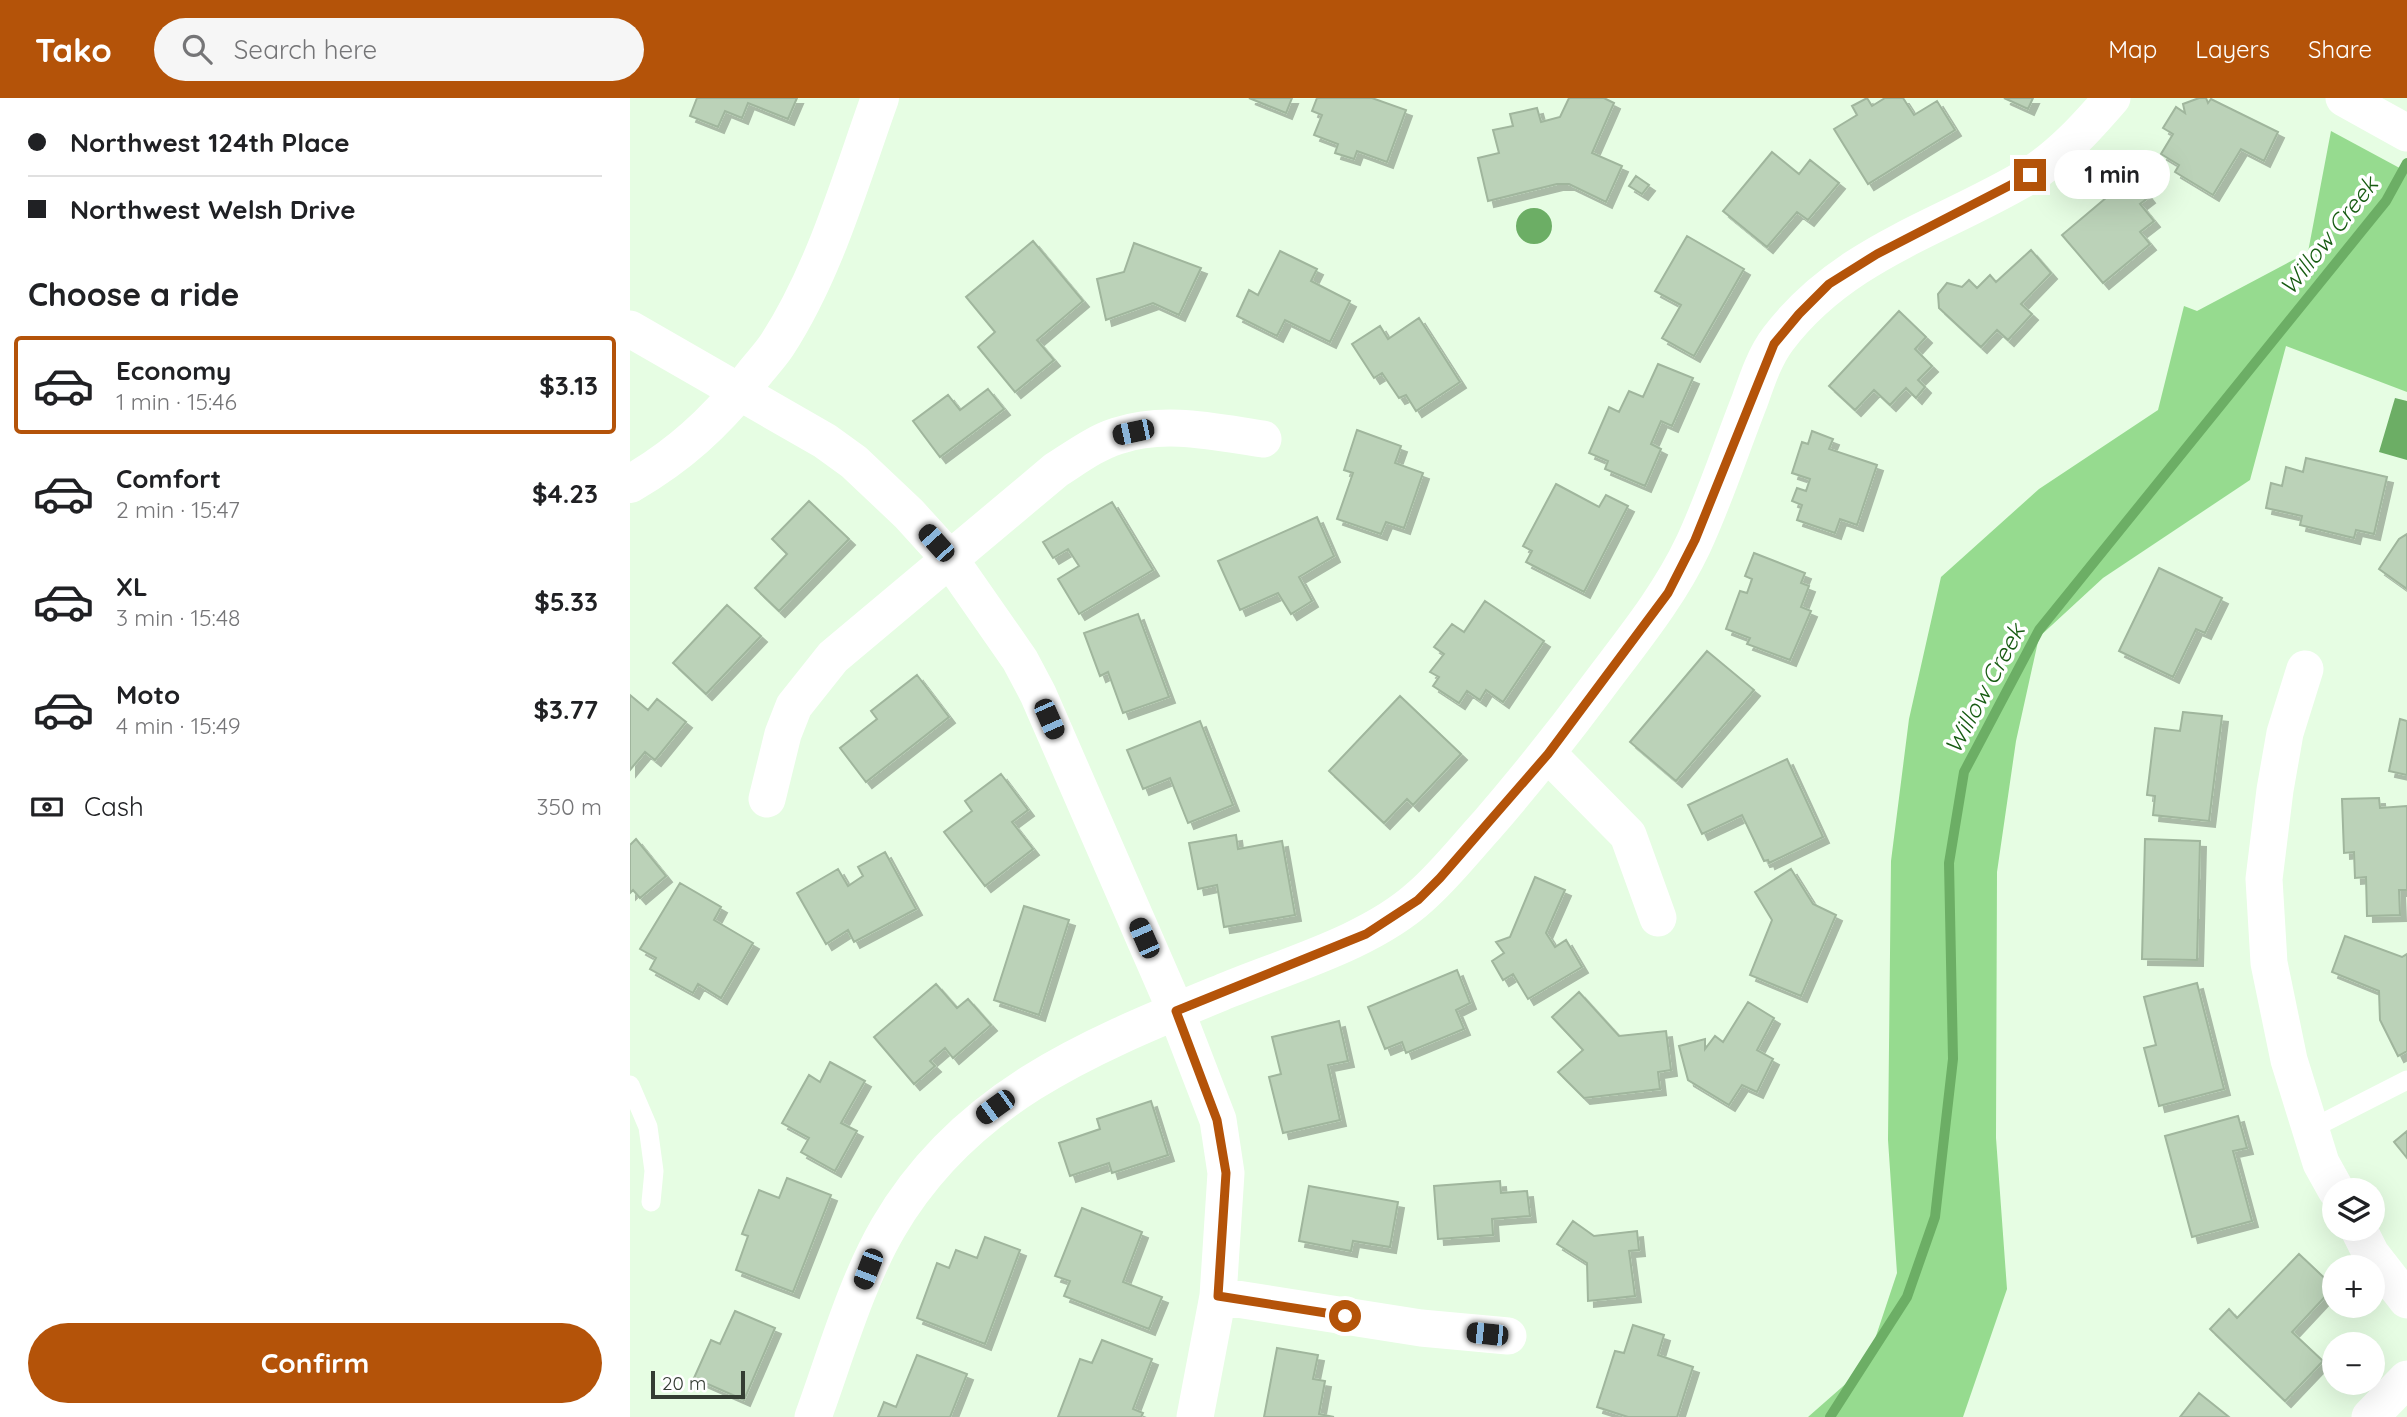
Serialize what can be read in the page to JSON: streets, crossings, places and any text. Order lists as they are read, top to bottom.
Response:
{
  "water": ["Willow Creek"],
  "scale_bar": "20 m",
  "page": {
    "header": "Tako",
    "search": "Search here",
    "nav": ["Map", "Layers", "Share"],
    "banner": ["Northwest 124th Place", "Northwest Welsh Drive"],
    "bubble": "1 min",
    "heading": "Choose a ride",
    "list": [
      {
        "name": "Economy",
        "note": "1 min · 15:46",
        "value": "$3.13"
      },
      {
        "name": "Comfort",
        "note": "2 min · 15:47",
        "value": "$4.23"
      },
      {
        "name": "XL",
        "note": "3 min · 15:48",
        "value": "$5.33"
      },
      {
        "name": "Moto",
        "note": "4 min · 15:49",
        "value": "$3.77"
      }
    ],
    "pay": ["Cash", "350 m"],
    "map_buttons": ["+", "−"],
    "buttons": "Confirm",
    "scale": "20 m"
  }
}
